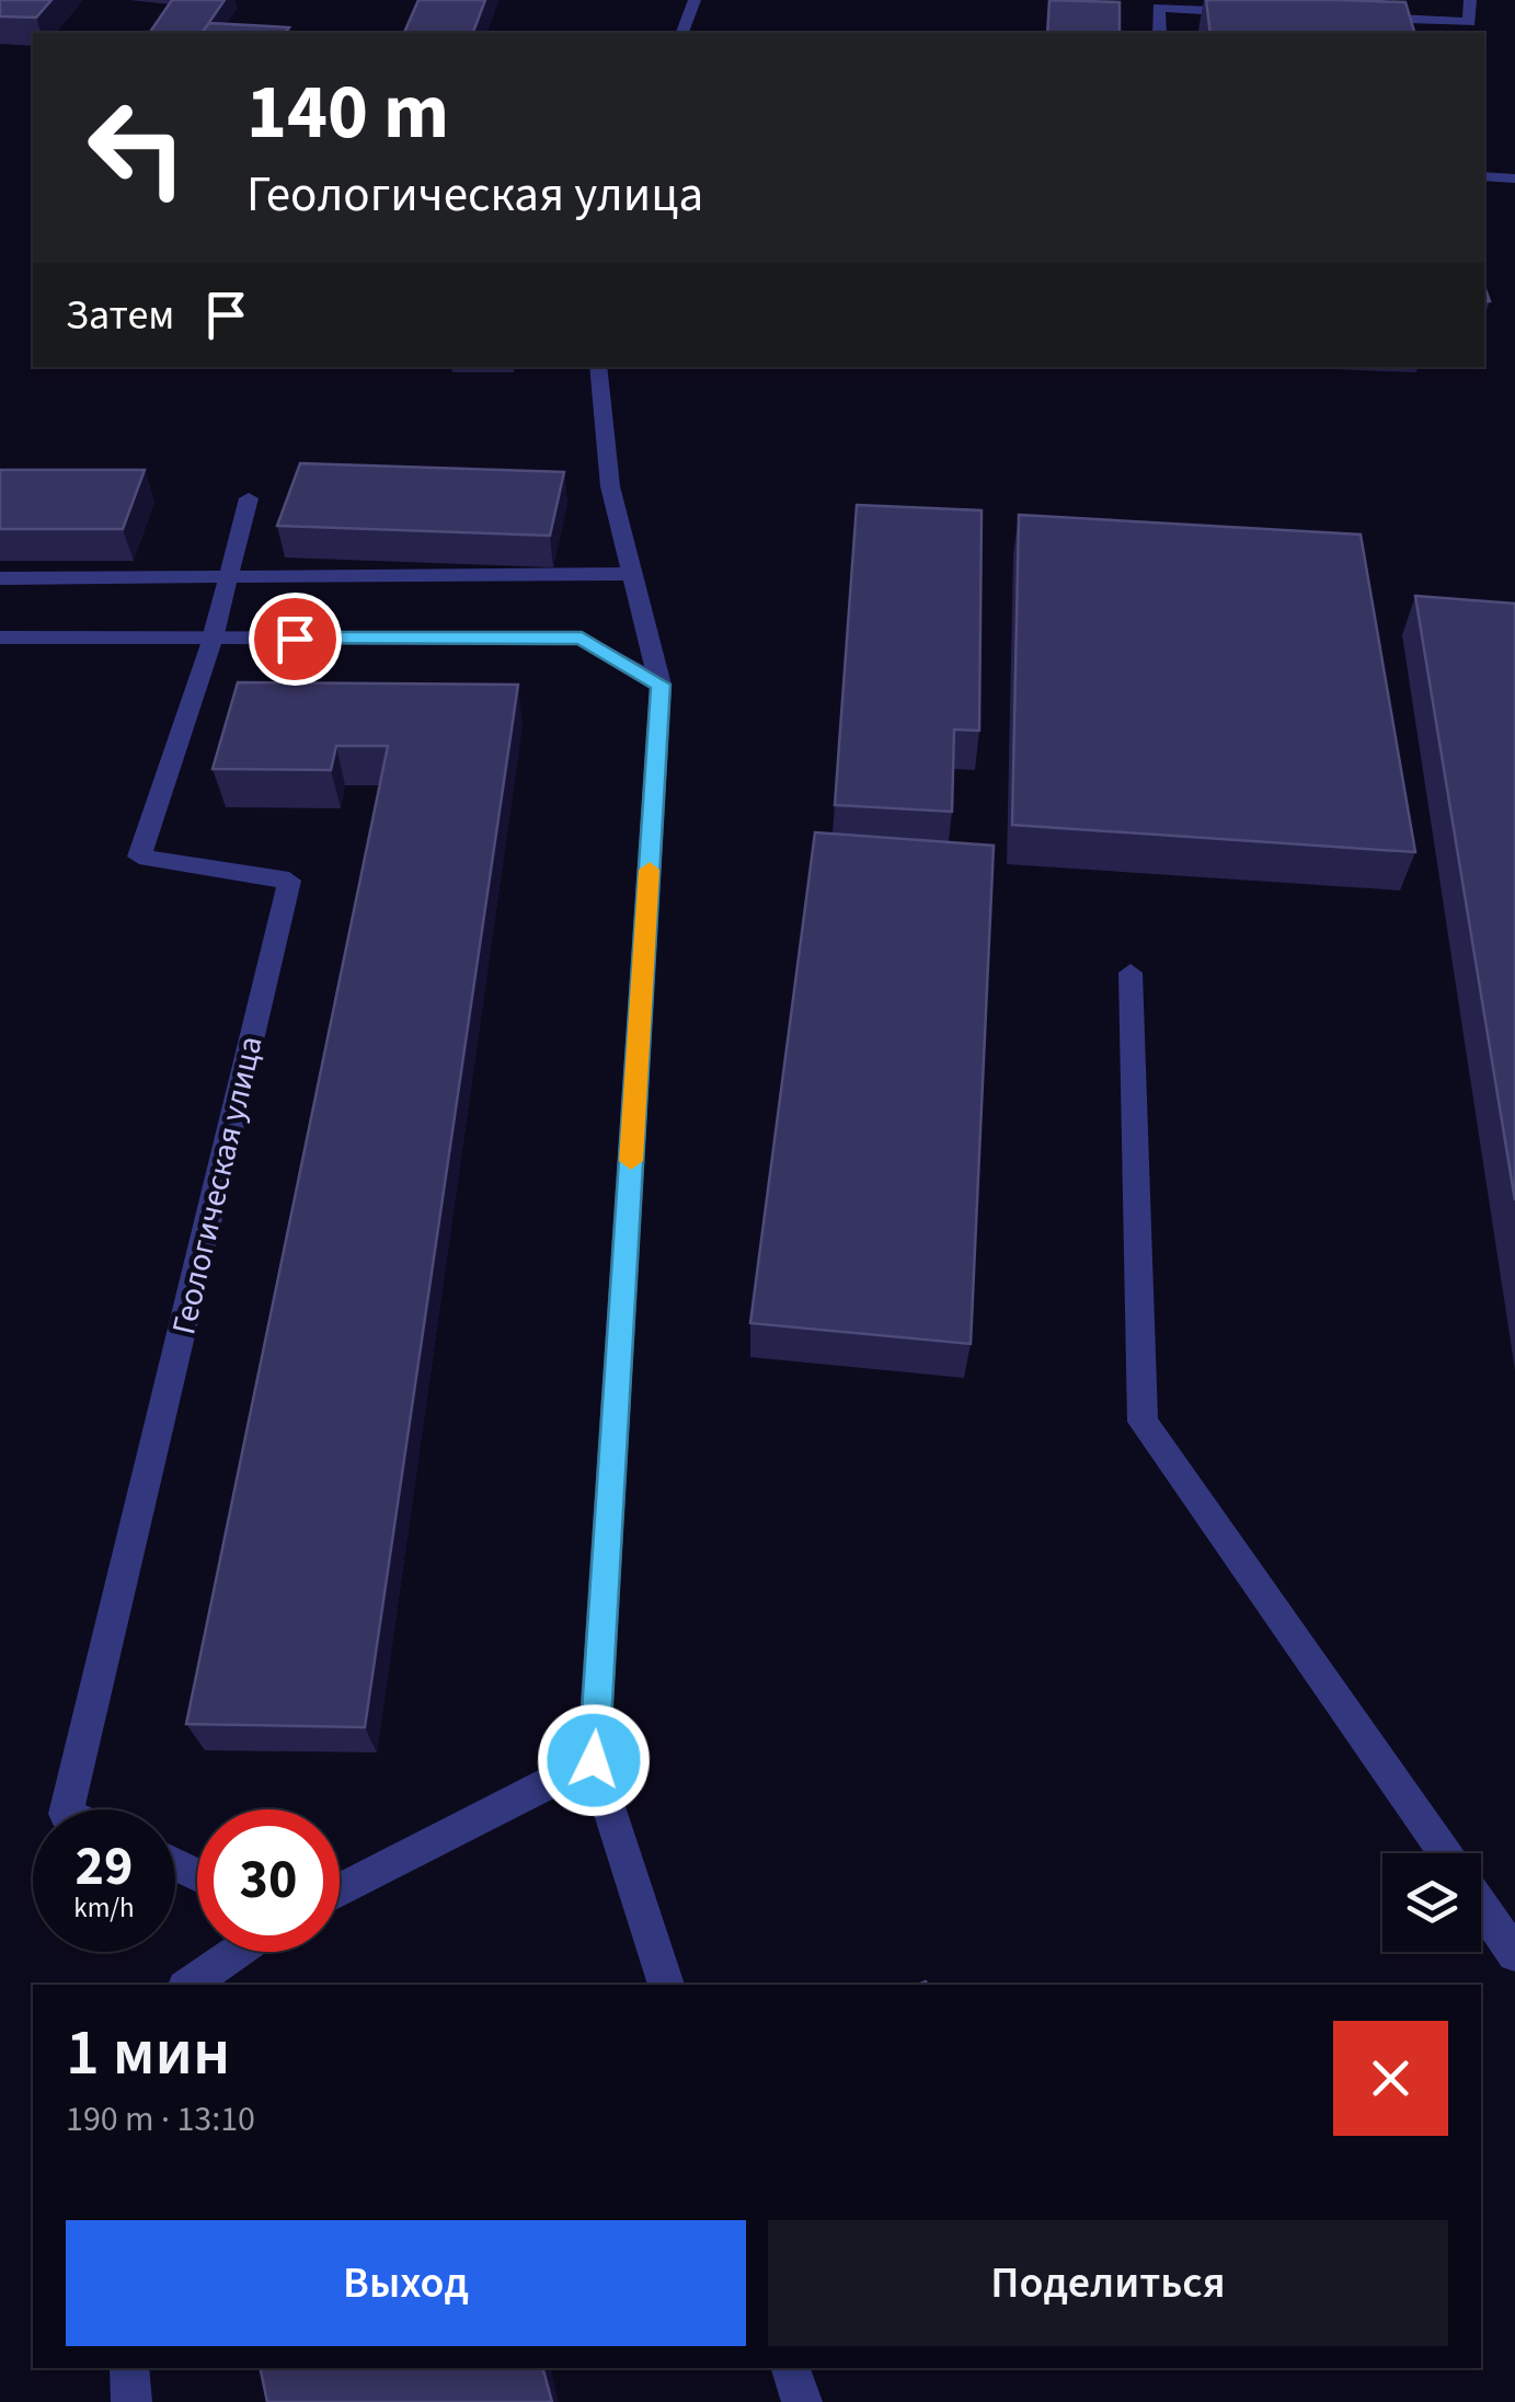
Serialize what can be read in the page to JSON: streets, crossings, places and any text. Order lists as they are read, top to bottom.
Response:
{
  "streets": {
    "street": ["Геологическая улица"]
  },
  "page": {
    "turn": ["140 m", "Геологическая улица"],
    "then": "Затем",
    "speed": "29 km/h",
    "limit": "30",
    "heading": ["1 мин", "190 m · 13:10"],
    "buttons": ["Выход", "Поделиться"]
  }
}
